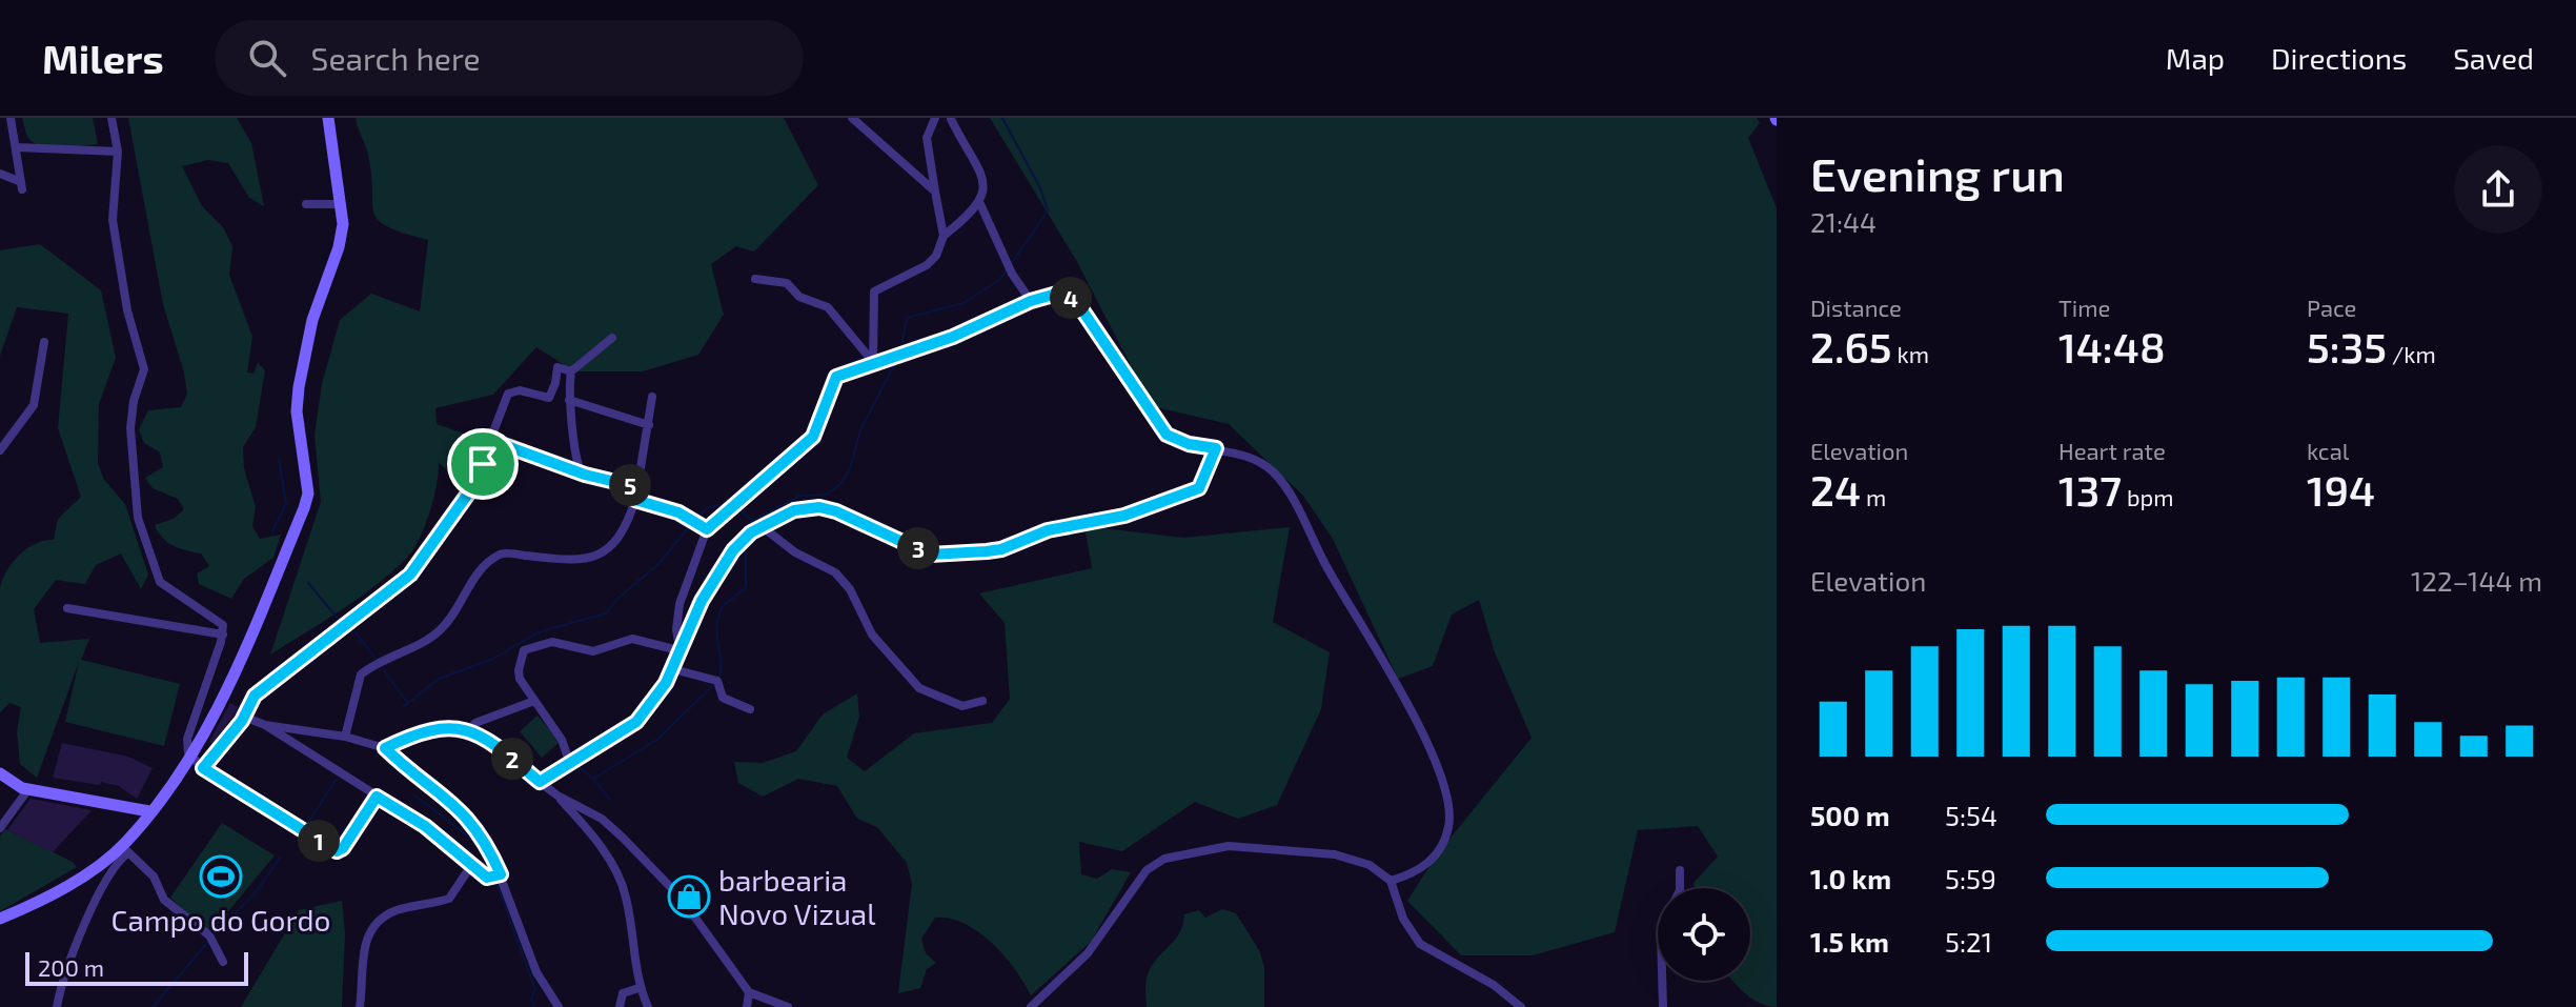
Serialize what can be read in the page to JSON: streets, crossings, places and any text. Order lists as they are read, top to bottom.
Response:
{
  "places": {
    "sports": ["Campo do Gordo"],
    "shop": ["barbearia Novo Vizual"]
  },
  "scale_bar": "200 m",
  "page": {
    "header": "Milers",
    "search": "Search here",
    "nav": ["Map", "Directions", "Saved"],
    "heading": ["Evening run", "21:44"],
    "stats": [
      ["Distance", "2.65 km"],
      ["Time", "14:48"],
      ["Pace", "5:35 /km"],
      ["Elevation", "24 m"],
      ["Heart rate", "137 bpm"],
      ["kcal", "194"]
    ],
    "pins": [
      "4",
      "5",
      "3",
      "2",
      "1"
    ],
    "chart": ["Elevation", "122–144 m"],
    "list": [
      {
        "name": "500 m",
        "note": "5:54"
      },
      {
        "name": "1.0 km",
        "note": "5:59"
      },
      {
        "name": "1.5 km",
        "note": "5:21"
      }
    ],
    "scale": "200 m"
  }
}
